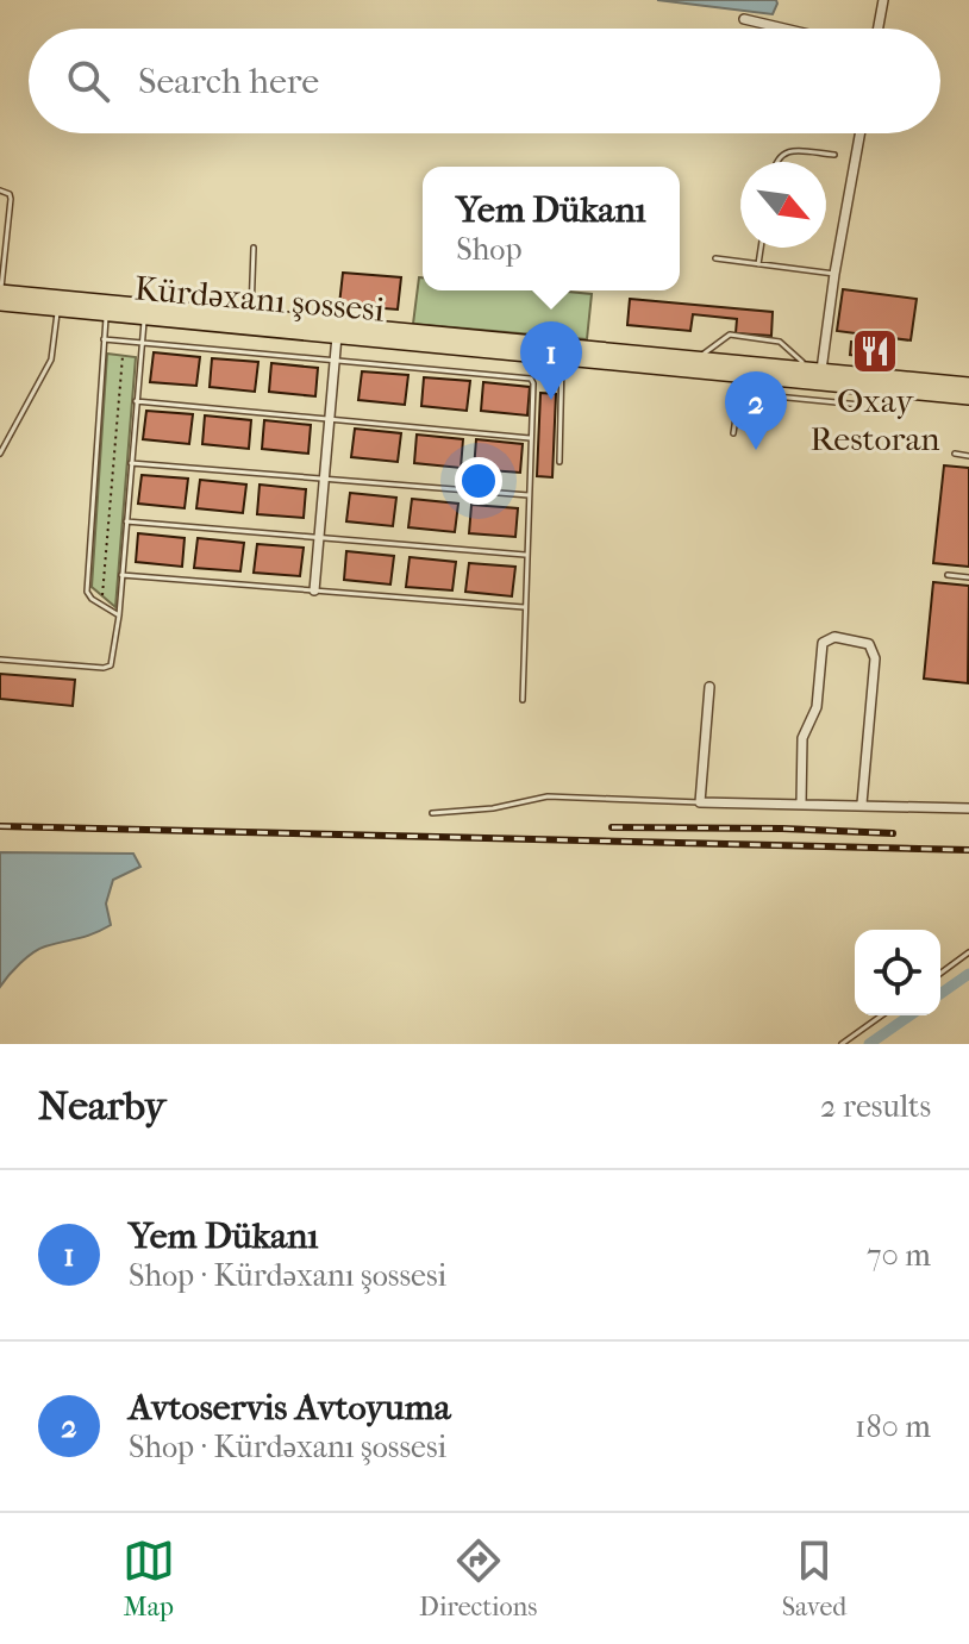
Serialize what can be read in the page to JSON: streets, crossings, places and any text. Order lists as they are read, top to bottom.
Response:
{
  "streets": {
    "main road": ["Kürdəxanı şossesi"]
  },
  "places": {
    "restaurant": ["Oxay Restoran"]
  },
  "north": "bottom right",
  "page": {
    "search": "Search here",
    "popup": ["Yem Dükanı", "Shop"],
    "pins": ["1", "2"],
    "heading": ["Nearby", "2 results"],
    "list": [
      {
        "mark": "1",
        "name": "Yem Dükanı",
        "note": "Shop · Kürdəxanı şossesi",
        "value": "70 m"
      },
      {
        "mark": "2",
        "name": "Avtoservis Avtoyuma",
        "note": "Shop · Kürdəxanı şossesi",
        "value": "180 m"
      }
    ],
    "nav": ["Map", "Directions", "Saved"]
  }
}
